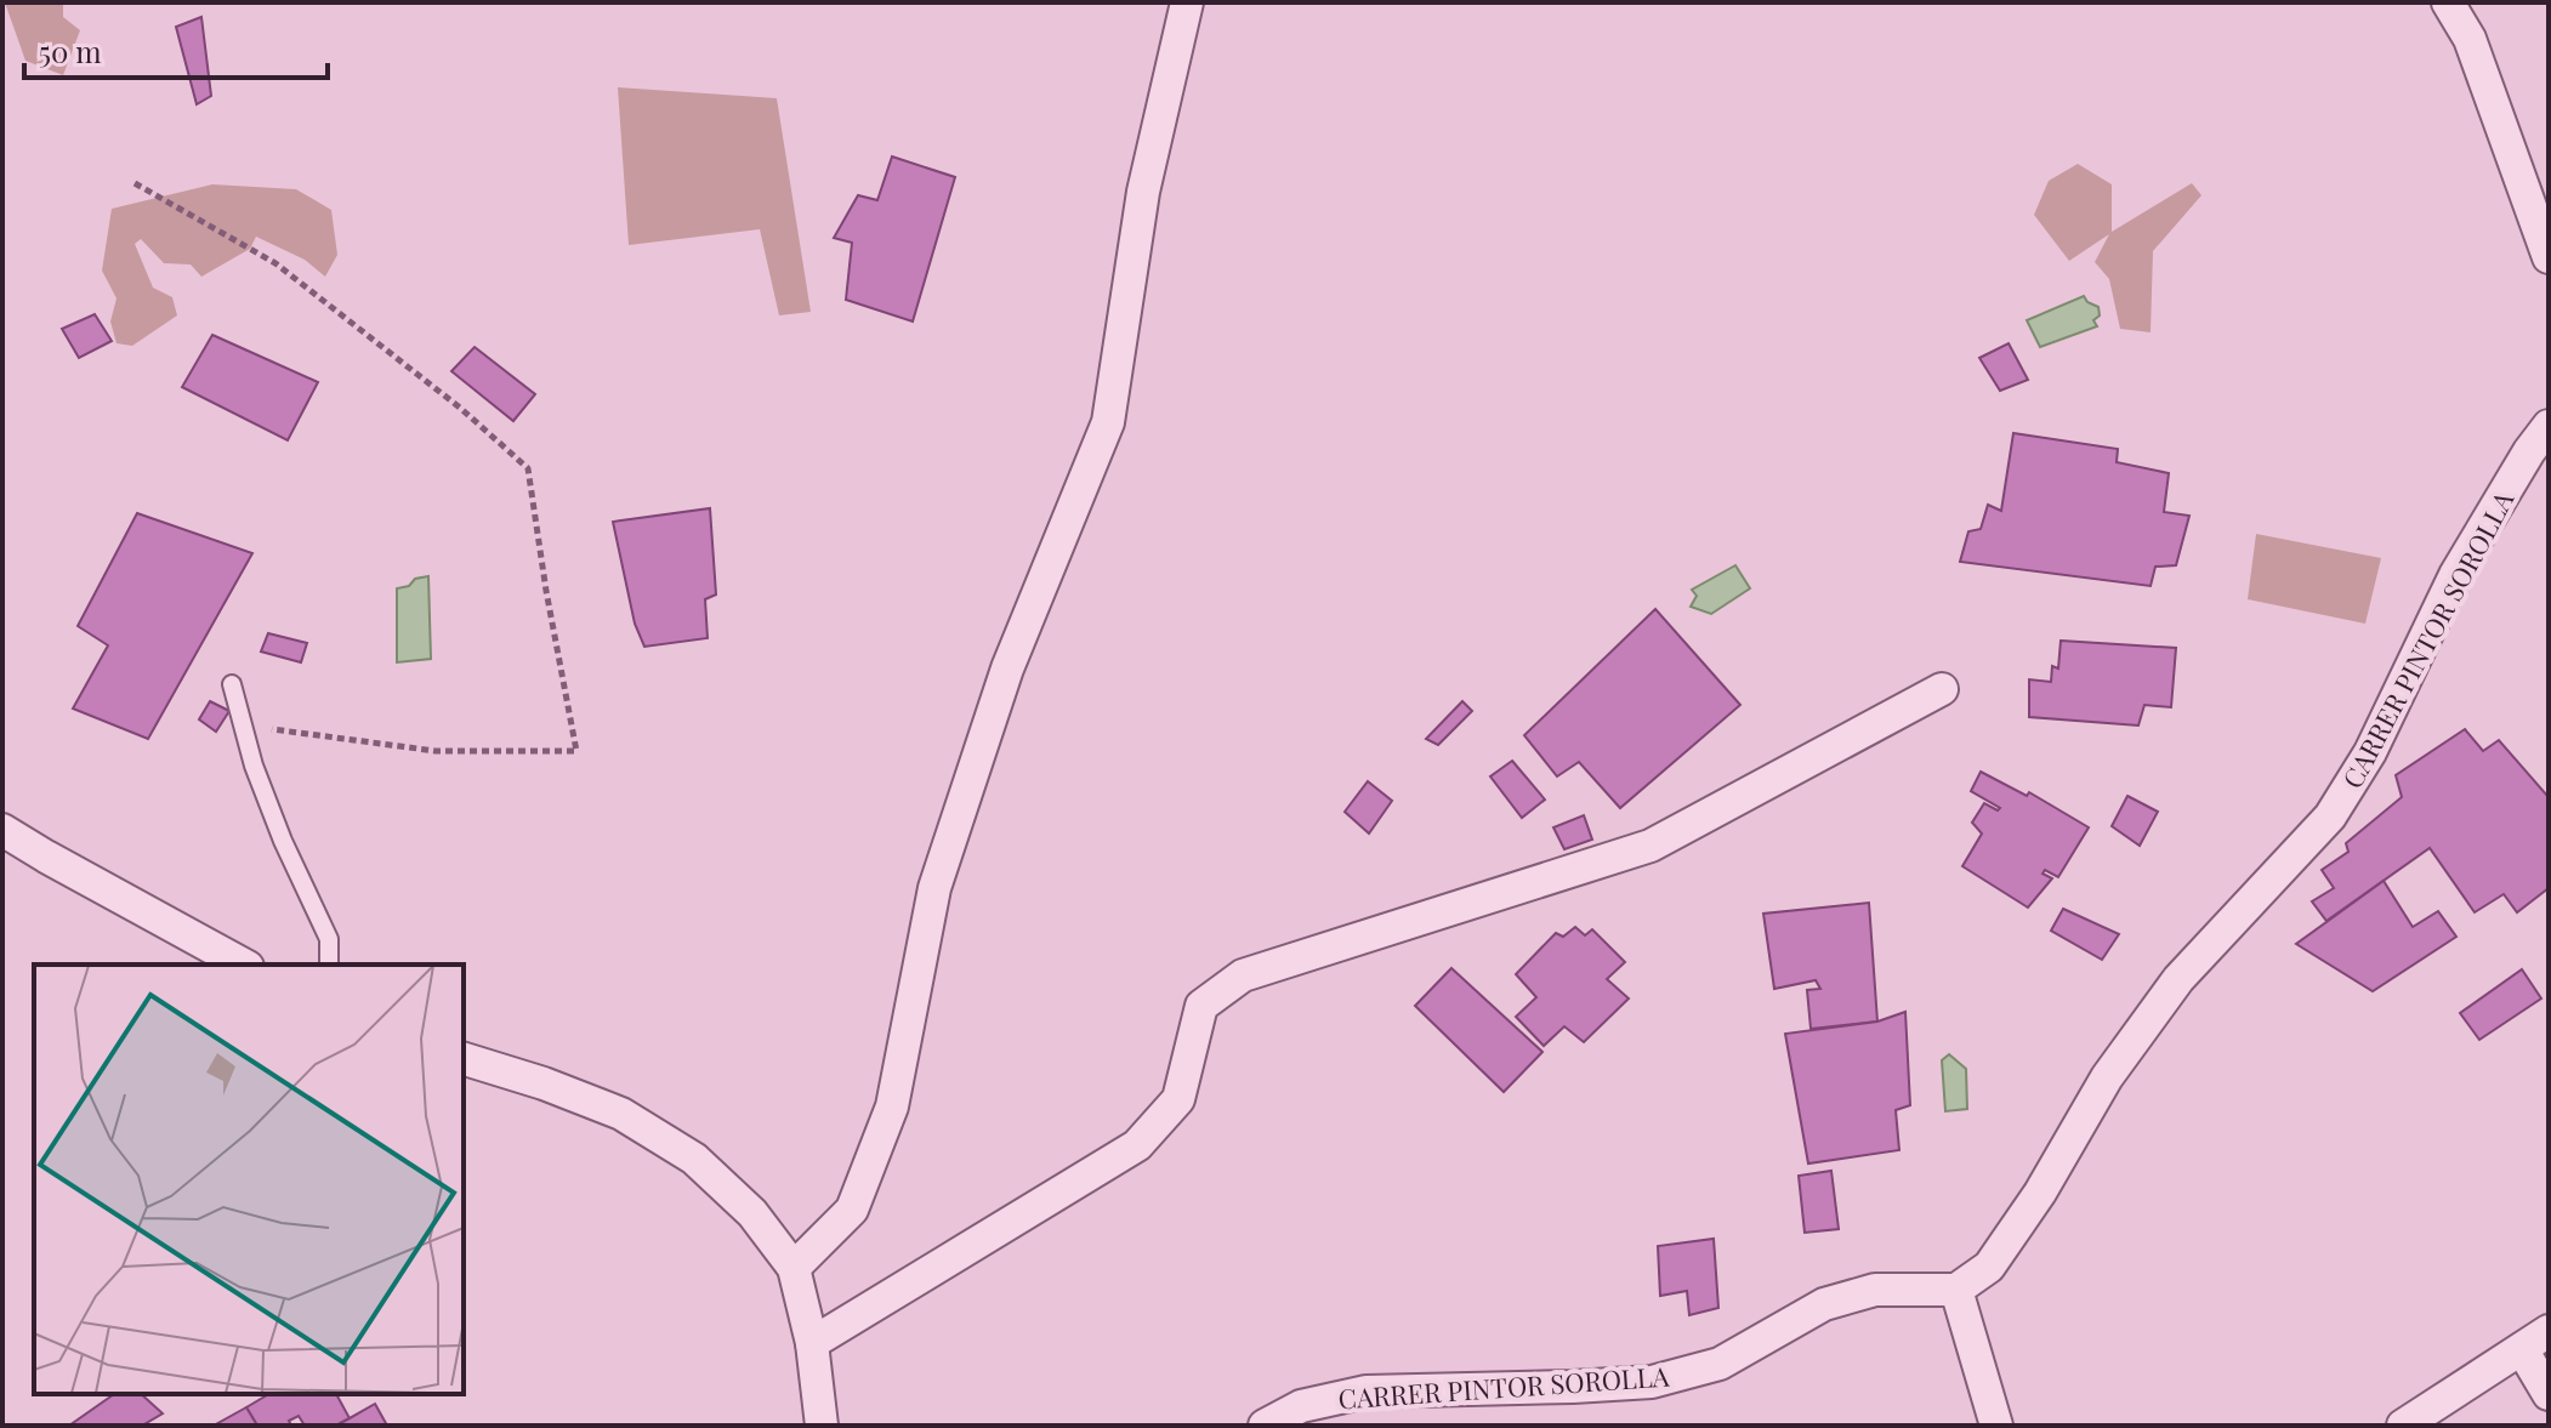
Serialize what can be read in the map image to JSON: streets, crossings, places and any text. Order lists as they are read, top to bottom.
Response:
{
  "streets": {
    "street": ["CARRER PINTOR SOROLLA"]
  },
  "scale_bar": "50 m"
}
